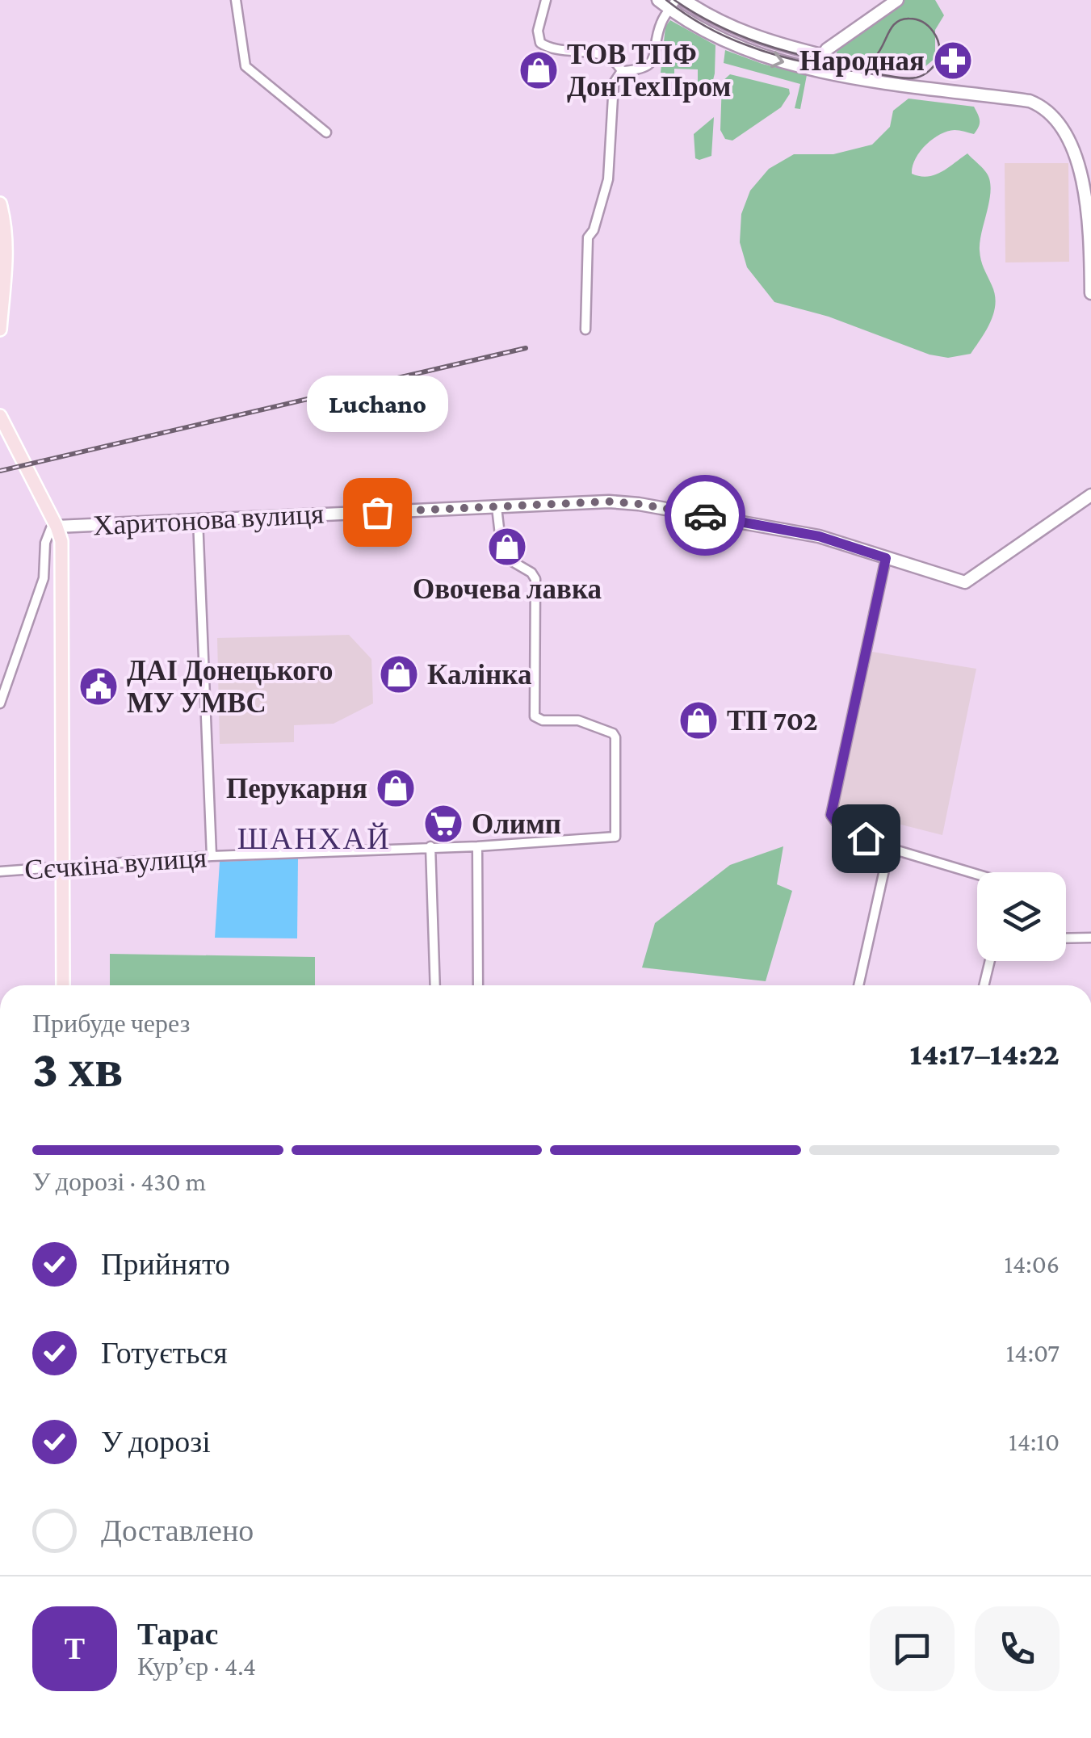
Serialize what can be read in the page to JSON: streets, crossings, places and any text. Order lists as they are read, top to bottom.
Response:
{
  "streets": {
    "street": ["Харитонова вулиця", "Сєчкіна вулиця"]
  },
  "crossings": [
    ["Харитонова вулиця", "Сєчкіна вулиця"]
  ],
  "districts": ["ШАНХАЙ"],
  "places": {
    "pharmacy": ["Народная"],
    "shop": [
      "ТОВ ТПФ ДонТехПром",
      "Овочева лавка",
      "Калінка",
      "ТП 702",
      "Перукарня"
    ],
    "other": ["Luchano"],
    "public building": ["ДАІ Донецького МУ УМВС"],
    "supermarket": ["Олимп"]
  },
  "page": {
    "bubble": "Luchano",
    "heading": ["3 хв", "Прибуде через", "14:17–14:22"],
    "panel": ["Тарас", "Кур’єр · 4.4"],
    "bar": "У дорозі · 430 m",
    "list": [
      ["Прийнято", "14:06"],
      ["Готується", "14:07"],
      ["У дорозі", "14:10"],
      "Доставлено"
    ],
    "round": "Т"
  }
}
